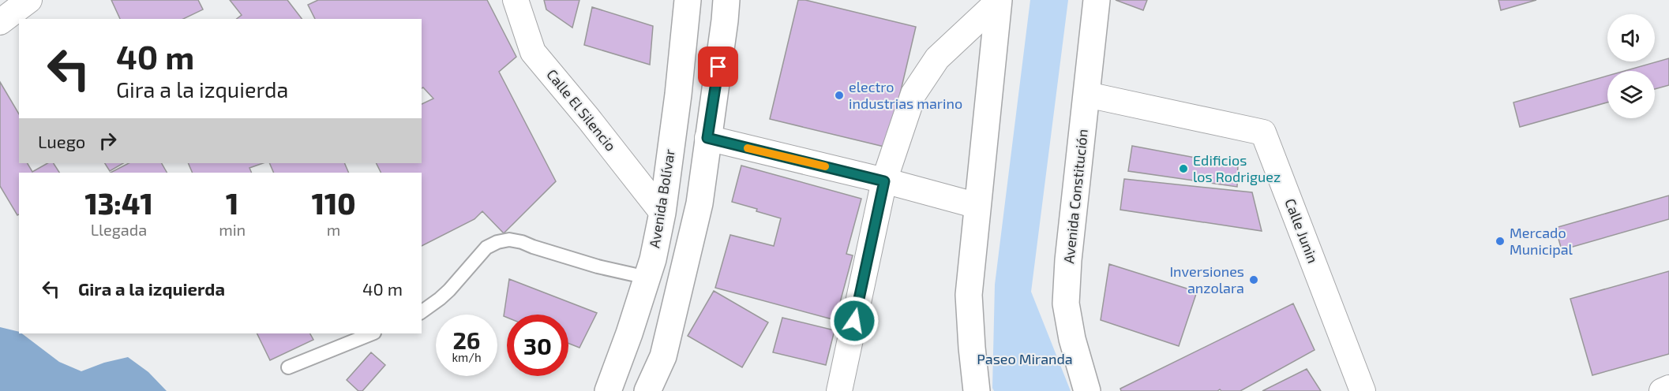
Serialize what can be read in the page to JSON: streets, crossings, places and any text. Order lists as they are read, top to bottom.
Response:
{
  "streets": {
    "street": [
      "Calle El Silencio",
      "Avenida Constitución",
      "Avenida Bolívar",
      "Calle Junin"
    ]
  },
  "crossings": [
    ["Calle El Silencio", "Avenida Bolívar"],
    ["Avenida Constitución", "Calle Junin"]
  ],
  "parks": ["Paseo Miranda"],
  "places": [
    "electro industrias marino",
    "Edificios los Rodriguez",
    "Mercado Municipal",
    "Inversiones anzolara"
  ],
  "page": {
    "turn": ["40 m", "Gira a la izquierda"],
    "then": "Luego",
    "eta": [
      "13:41",
      "Llegada",
      "1",
      "min",
      "110",
      "m"
    ],
    "list": [
      {
        "name": "Gira a la izquierda",
        "value": "40 m"
      }
    ],
    "speed": "26 km/h",
    "limit": "30"
  }
}
